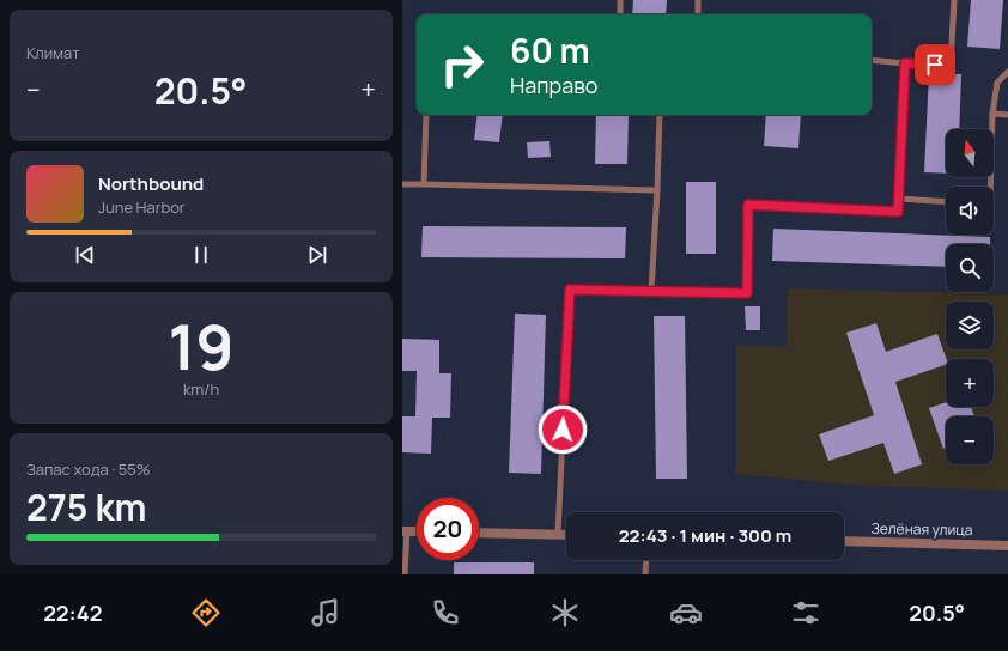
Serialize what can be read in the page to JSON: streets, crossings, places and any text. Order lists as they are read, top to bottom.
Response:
{
  "streets": {
    "street": ["Зелёная улица"]
  },
  "north": "top",
  "page": {
    "tile": [
      "Климат",
      ["19", "km/h"],
      ["Запас хода · 55%", "275 km"]
    ],
    "turn": ["60 m", "Направо"],
    "heat": ["−", "20.5°", "+"],
    "map_buttons": ["+", "−"],
    "song": ["Northbound", "June Harbor"],
    "limit": "20",
    "trip": "22:43 · 1 мин · 300 m",
    "tabs": ["22:42", "20.5°"]
  }
}
